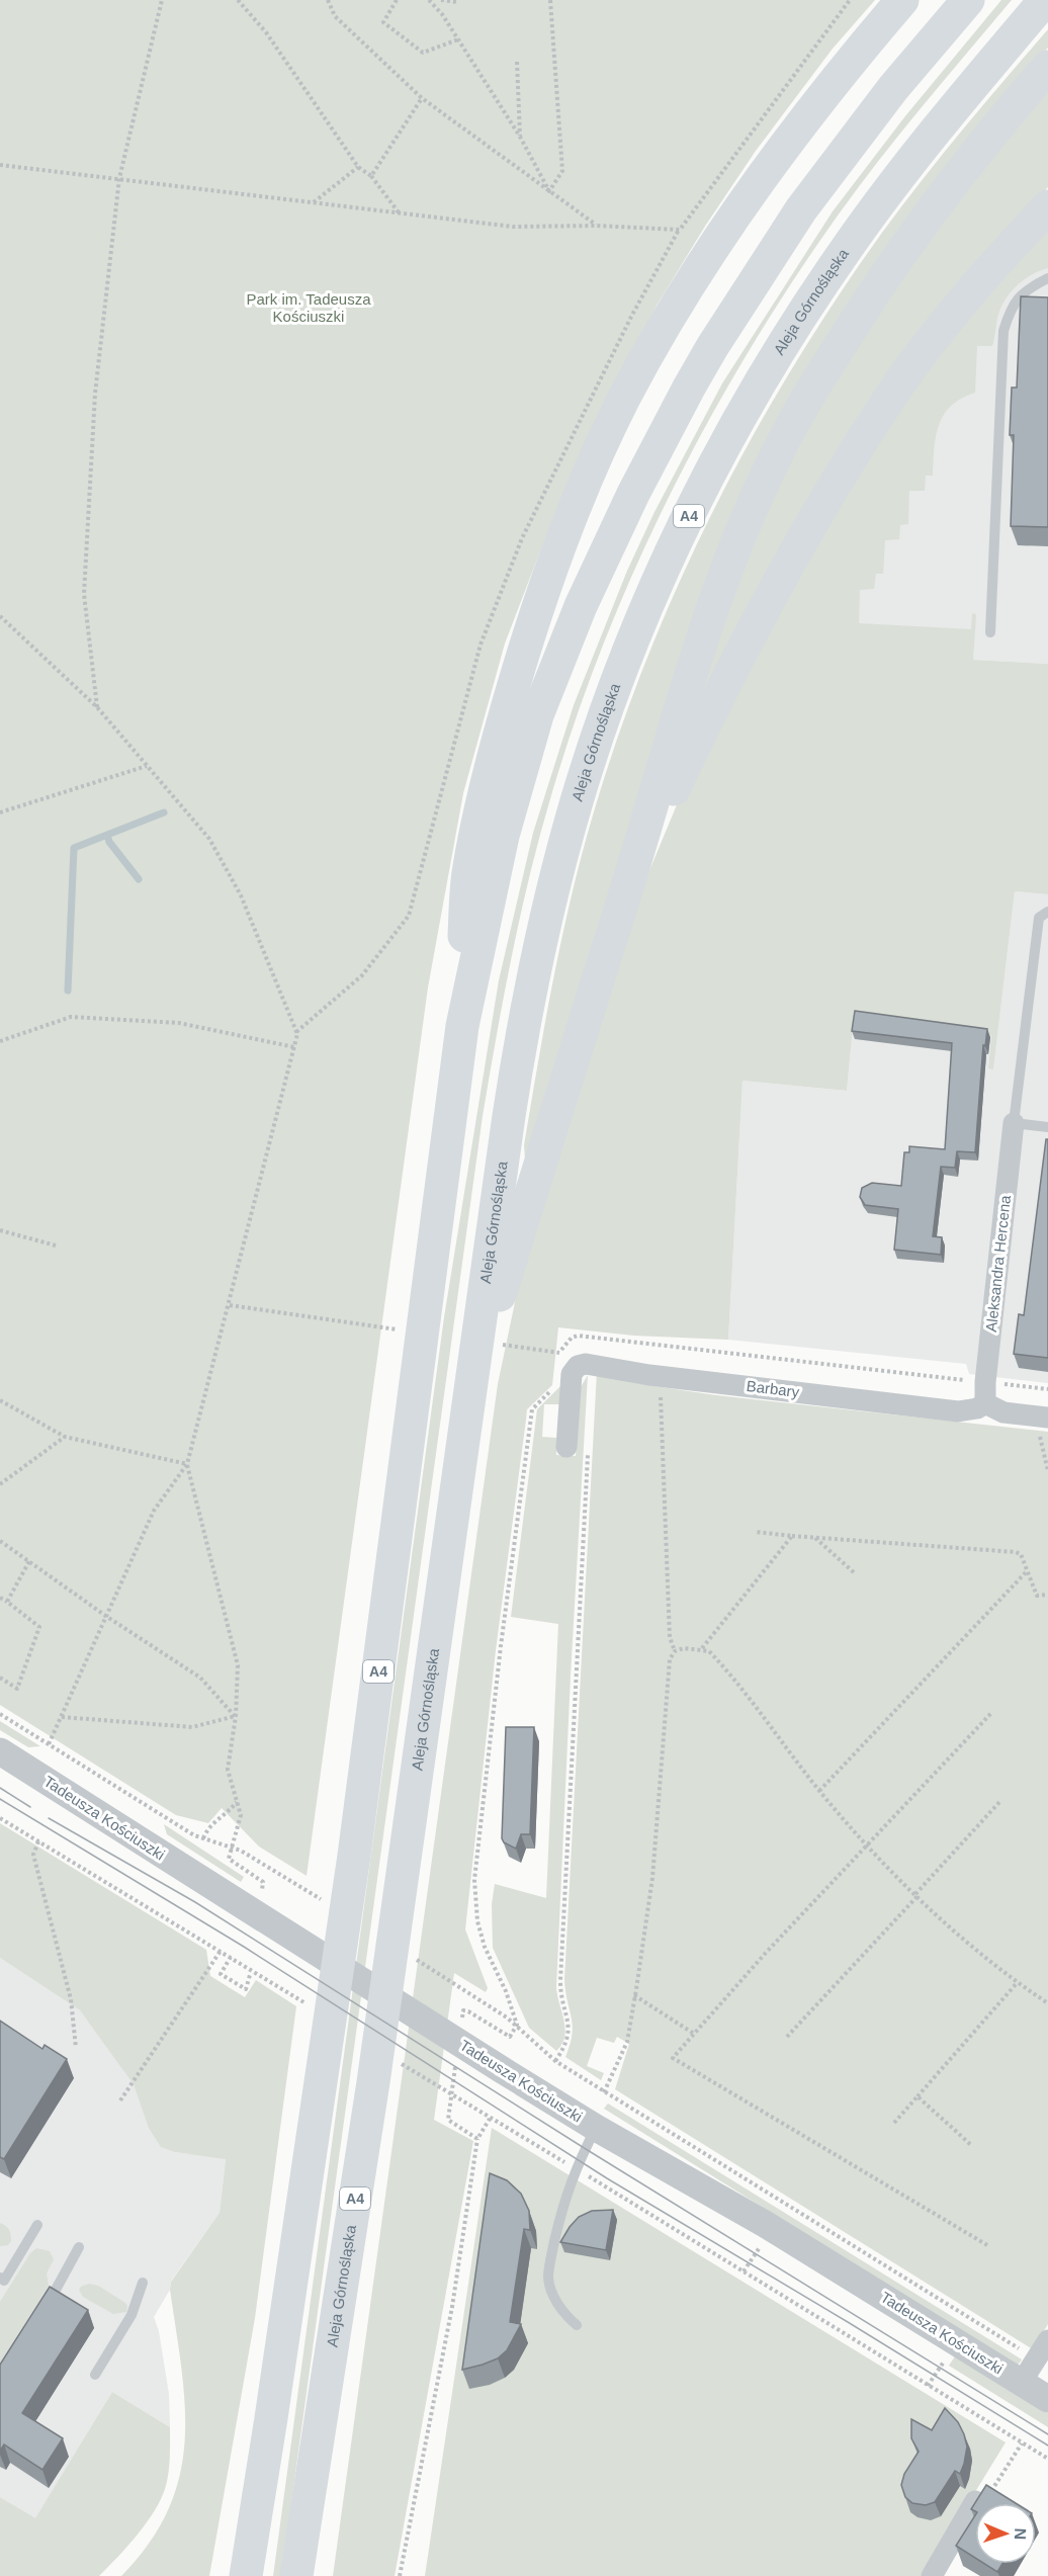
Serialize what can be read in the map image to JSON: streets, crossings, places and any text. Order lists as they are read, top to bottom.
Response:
{
  "streets": {
    "highway": ["Aleja Górnośląska", "A4"],
    "street": ["Aleksandra Hercena", "Barbary", "Tadeusza Kościuszki"]
  },
  "crossings": [
    ["Aleksandra Hercena", "Barbary"]
  ],
  "parks": ["Park im. Tadeusza Kościuszki"],
  "north": "right"
}
